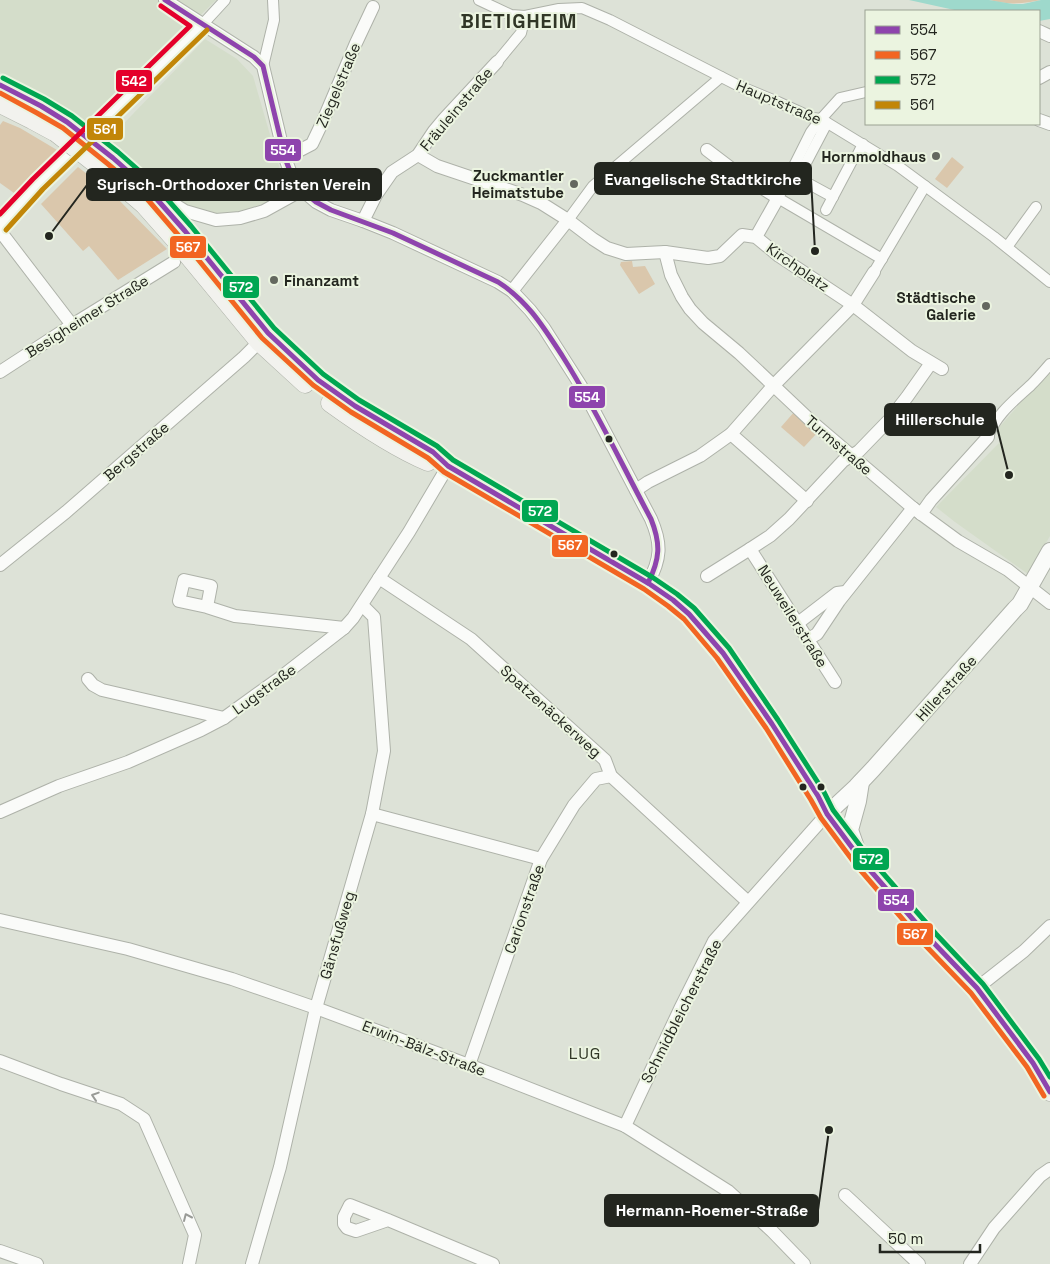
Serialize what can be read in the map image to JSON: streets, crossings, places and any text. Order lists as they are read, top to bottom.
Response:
{
  "streets": {
    "street": [
      "Ziegelstraße",
      "Hauptstraße",
      "Fräuleinstraße",
      "Kirchplatz",
      "Besigheimer Straße",
      "Turmstraße",
      "Bergstraße",
      "Neuweilerstraße",
      "Hillerstraße",
      "Lugstraße",
      "Spatzenäckerweg",
      "Carionstraße",
      "Gänsfußweg",
      "Schmidbleicherstraße",
      "Erwin-Bälz-Straße"
    ]
  },
  "crossings": [
    ["Hauptstraße", "Fräuleinstraße"],
    ["Kirchplatz", "Neuweilerstraße"],
    ["Turmstraße", "Neuweilerstraße"],
    ["Turmstraße", "Hillerstraße"],
    ["Hillerstraße", "Schmidbleicherstraße"],
    ["Lugstraße", "Spatzenäckerweg"],
    ["Lugstraße", "Gänsfußweg"],
    ["Spatzenäckerweg", "Carionstraße"],
    ["Spatzenäckerweg", "Schmidbleicherstraße"],
    ["Carionstraße", "Erwin-Bälz-Straße"],
    ["Gänsfußweg", "Erwin-Bälz-Straße"],
    ["Schmidbleicherstraße", "Erwin-Bälz-Straße"]
  ],
  "districts": ["BIETIGHEIM", "LUG"],
  "places": [
    "Hornmoldhaus",
    "Zuckmantler Heimatstube",
    "Syrisch-Orthodoxer Christen Verein",
    "Evangelische Stadtkirche",
    "Finanzamt",
    "Städtische Galerie",
    "Hillerschule",
    "Hermann-Roemer-Straße"
  ],
  "lines": [
    "transit line 554",
    "transit line 542",
    "transit line 561",
    "transit line 572",
    "transit line 567"
  ],
  "legend": [
    "554",
    "567",
    "572",
    "561"
  ],
  "scale_bar": "50 m"
}
